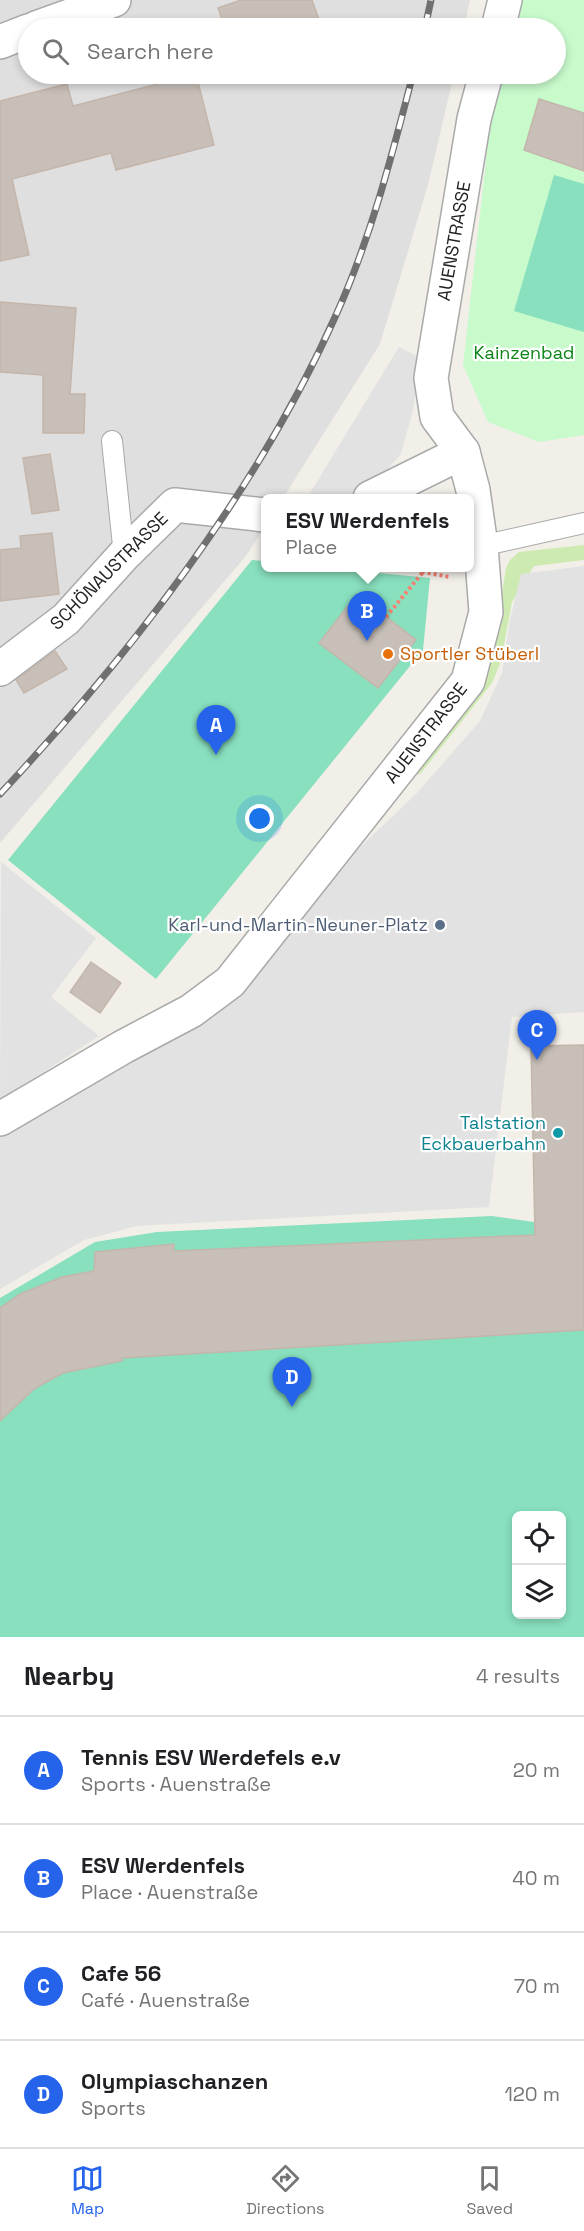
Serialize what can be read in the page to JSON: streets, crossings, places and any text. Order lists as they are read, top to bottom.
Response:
{
  "streets": {
    "street": ["AUENSTRASSE", "SCHÖNAUSTRASSE"]
  },
  "parks": ["Kainzenbad"],
  "places": ["Sportler Stüberl", "Karl-und-Martin-Neuner-Platz", "Talstation Eckbauerbahn"],
  "page": {
    "search": "Search here",
    "popup": ["ESV Werdenfels", "Place"],
    "pins": [
      "B",
      "A",
      "C",
      "D"
    ],
    "heading": ["Nearby", "4 results"],
    "list": [
      {
        "mark": "A",
        "name": "Tennis ESV Werdefels e.v",
        "note": "Sports · Auenstraße",
        "value": "20 m"
      },
      {
        "mark": "B",
        "name": "ESV Werdenfels",
        "note": "Place · Auenstraße",
        "value": "40 m"
      },
      {
        "mark": "C",
        "name": "Cafe 56",
        "note": "Café · Auenstraße",
        "value": "70 m"
      },
      {
        "mark": "D",
        "name": "Olympiaschanzen",
        "note": "Sports",
        "value": "120 m"
      }
    ],
    "nav": ["Map", "Directions", "Saved"]
  }
}
